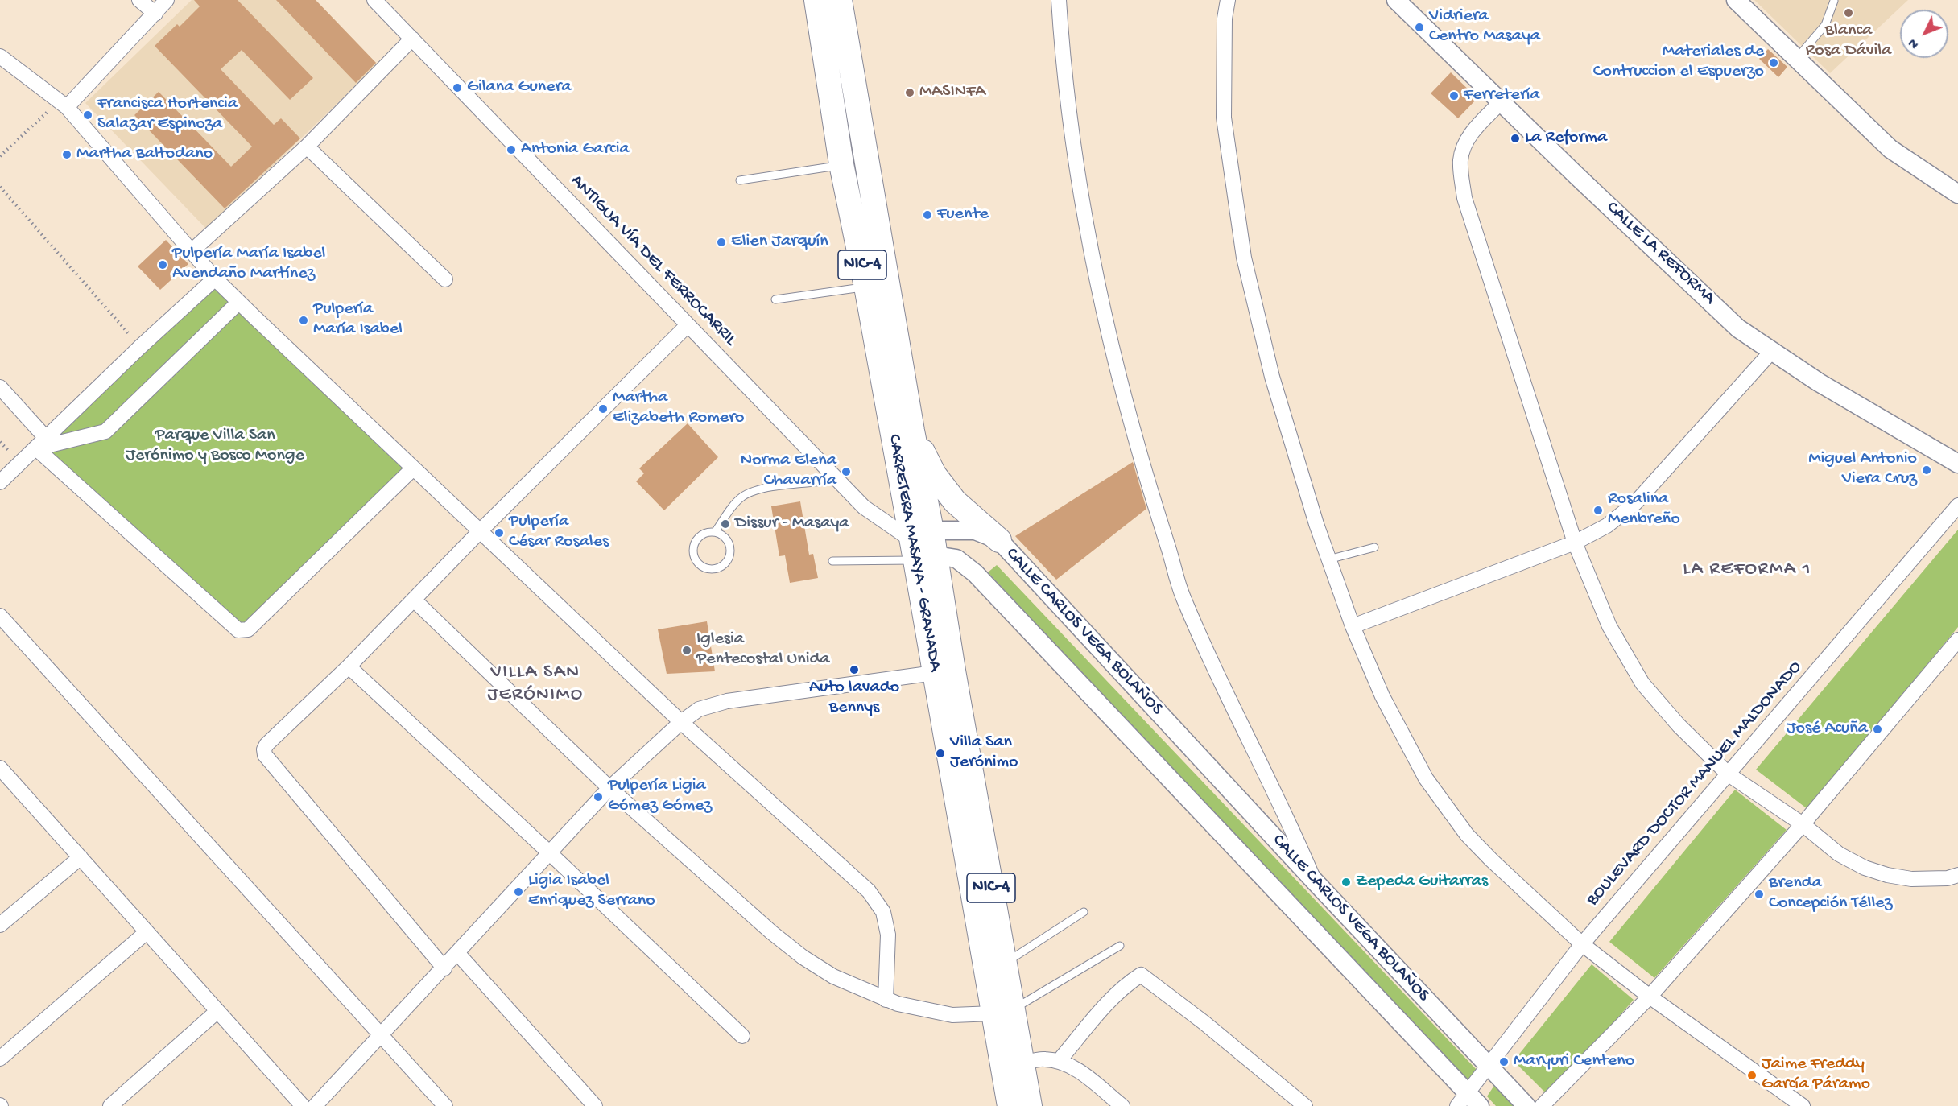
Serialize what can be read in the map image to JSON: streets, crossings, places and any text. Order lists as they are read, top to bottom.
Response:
{
  "streets": {
    "highway": ["NIC-4", "CARRETERA MASAYA - GRANADA"],
    "street": [
      "CALLE LA REFORMA",
      "ANTIGUA VÍA DEL FERROCARRIL",
      "CALLE CARLOS VEGA BOLAÑOS",
      "BOULEVARD DOCTOR MANUEL MALDONADO"
    ]
  },
  "crossings": [
    ["ANTIGUA VÍA DEL FERROCARRIL", "CARRETERA MASAYA - GRANADA"],
    ["ANTIGUA VÍA DEL FERROCARRIL", "CALLE CARLOS VEGA BOLAÑOS"],
    ["CARRETERA MASAYA - GRANADA", "CALLE CARLOS VEGA BOLAÑOS"],
    ["CALLE CARLOS VEGA BOLAÑOS", "BOULEVARD DOCTOR MANUEL MALDONADO"]
  ],
  "districts": ["LA REFORMA 1", "VILLA SAN JERÓNIMO"],
  "parks": ["Parque Villa San Jerónimo y Bosco Monge"],
  "places": [
    "Blanca Rosa Dávila",
    "Vidriera Centro Masaya",
    "Materiales de Contruccion el Espuerzo",
    "Gilana Gunera",
    "MASINFA",
    "Ferretería",
    "Francisca Hortencia Salazar Espinoza",
    "La Reforma",
    "Antonia Garcia",
    "Martha Baltodano",
    "Fuente",
    "Elien Jarquín",
    "Pulpería María Isabel Avendaño Martínez",
    "Pulpería María Isabel",
    "Martha Elizabeth Romero",
    "Miguel Antonio Viera Cruz",
    "Norma Elena Chavarría",
    "Rosalina Menbreño",
    "Dissur - Masaya",
    "Pulpería César Rosales",
    "Iglesia Pentecostal Unida",
    "Auto lavado Bennys",
    "José Acuña",
    "Villa San Jerónimo",
    "Pulpería Ligia Gómez Gómez",
    "Zepeda Guitarras",
    "Ligia Isabel Enriquez Serrano",
    "Brenda Concepción Téllez",
    "Maryuri Centeno",
    "Jaime Freddy García Páramo"
  ],
  "north": "bottom left"
}
